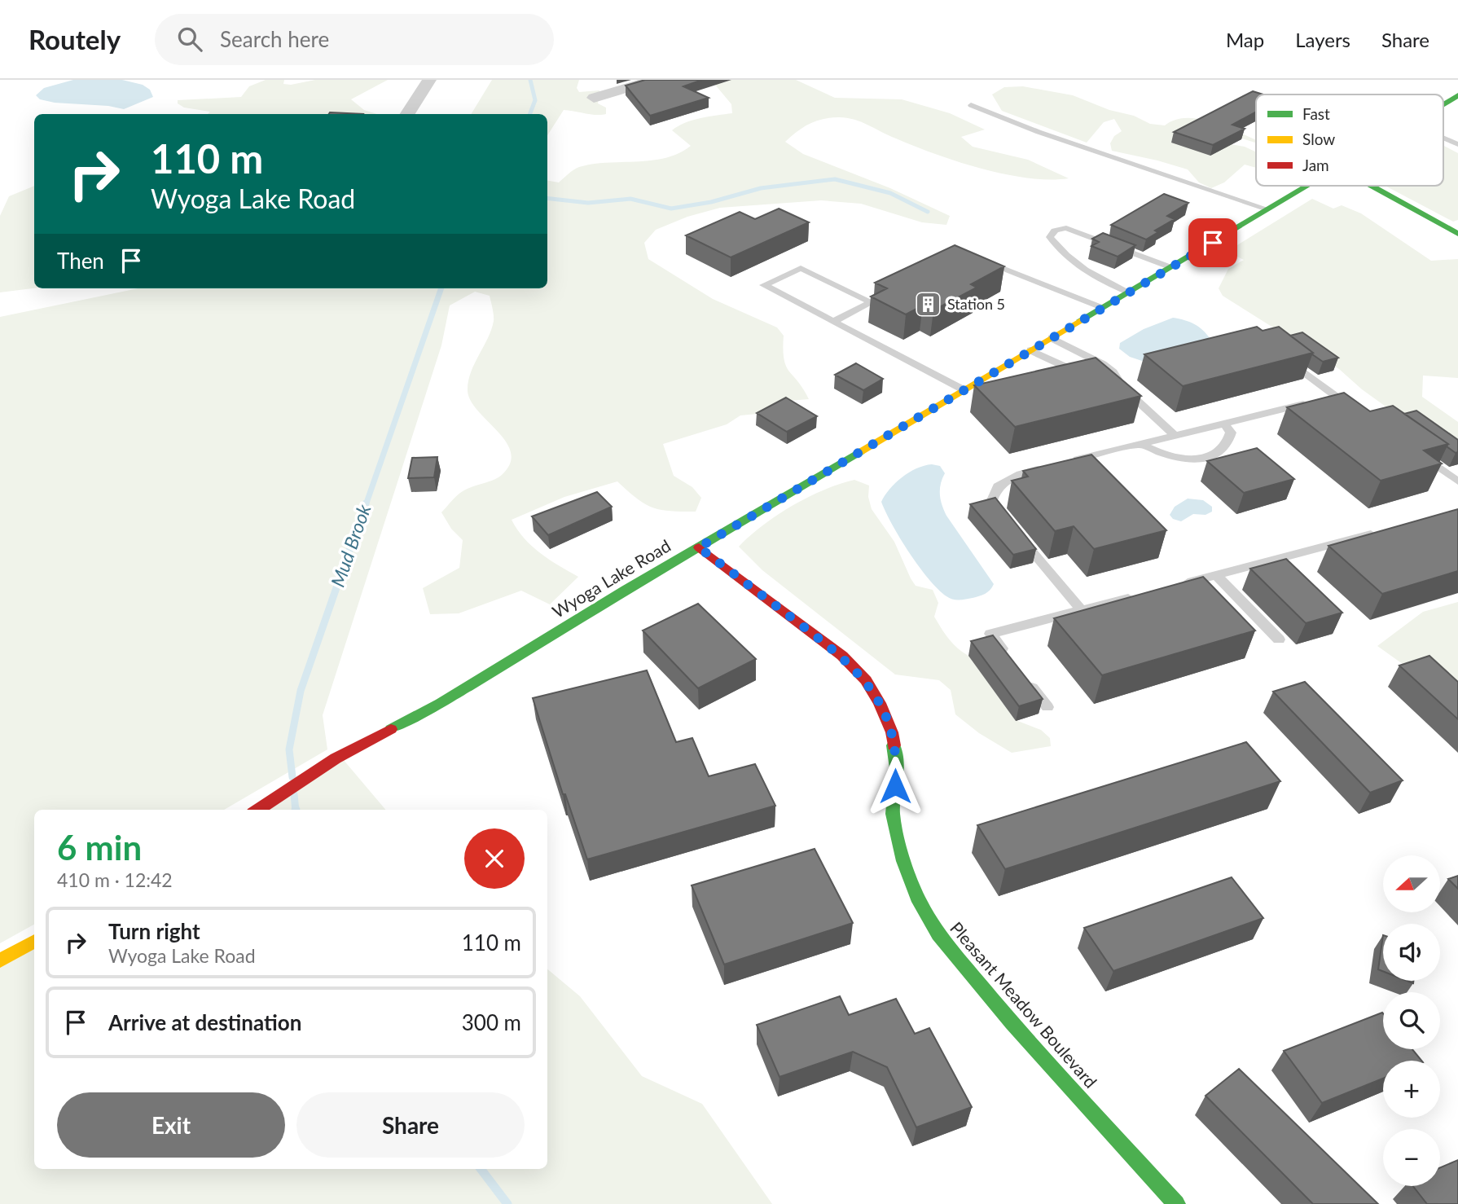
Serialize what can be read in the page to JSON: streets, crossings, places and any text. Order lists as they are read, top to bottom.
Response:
{
  "streets": {
    "street": ["Wyoga Lake Road", "Pleasant Meadow Boulevard"]
  },
  "crossings": [
    ["Wyoga Lake Road", "Pleasant Meadow Boulevard"]
  ],
  "water": ["Mud Brook"],
  "places": {
    "building": ["Station 5"]
  },
  "legend": ["Fast", "Slow", "Jam"],
  "north": "left",
  "page": {
    "header": "Routely",
    "search": "Search here",
    "nav": ["Map", "Layers", "Share"],
    "turn": ["110 m", "Wyoga Lake Road"],
    "then": "Then",
    "heading": ["6 min", "410 m · 12:42"],
    "map_buttons": ["+", "−"],
    "list": [
      {
        "name": "Turn right",
        "note": "Wyoga Lake Road",
        "value": "110 m"
      },
      {
        "name": "Arrive at destination",
        "value": "300 m"
      }
    ],
    "buttons": ["Exit", "Share"]
  }
}
